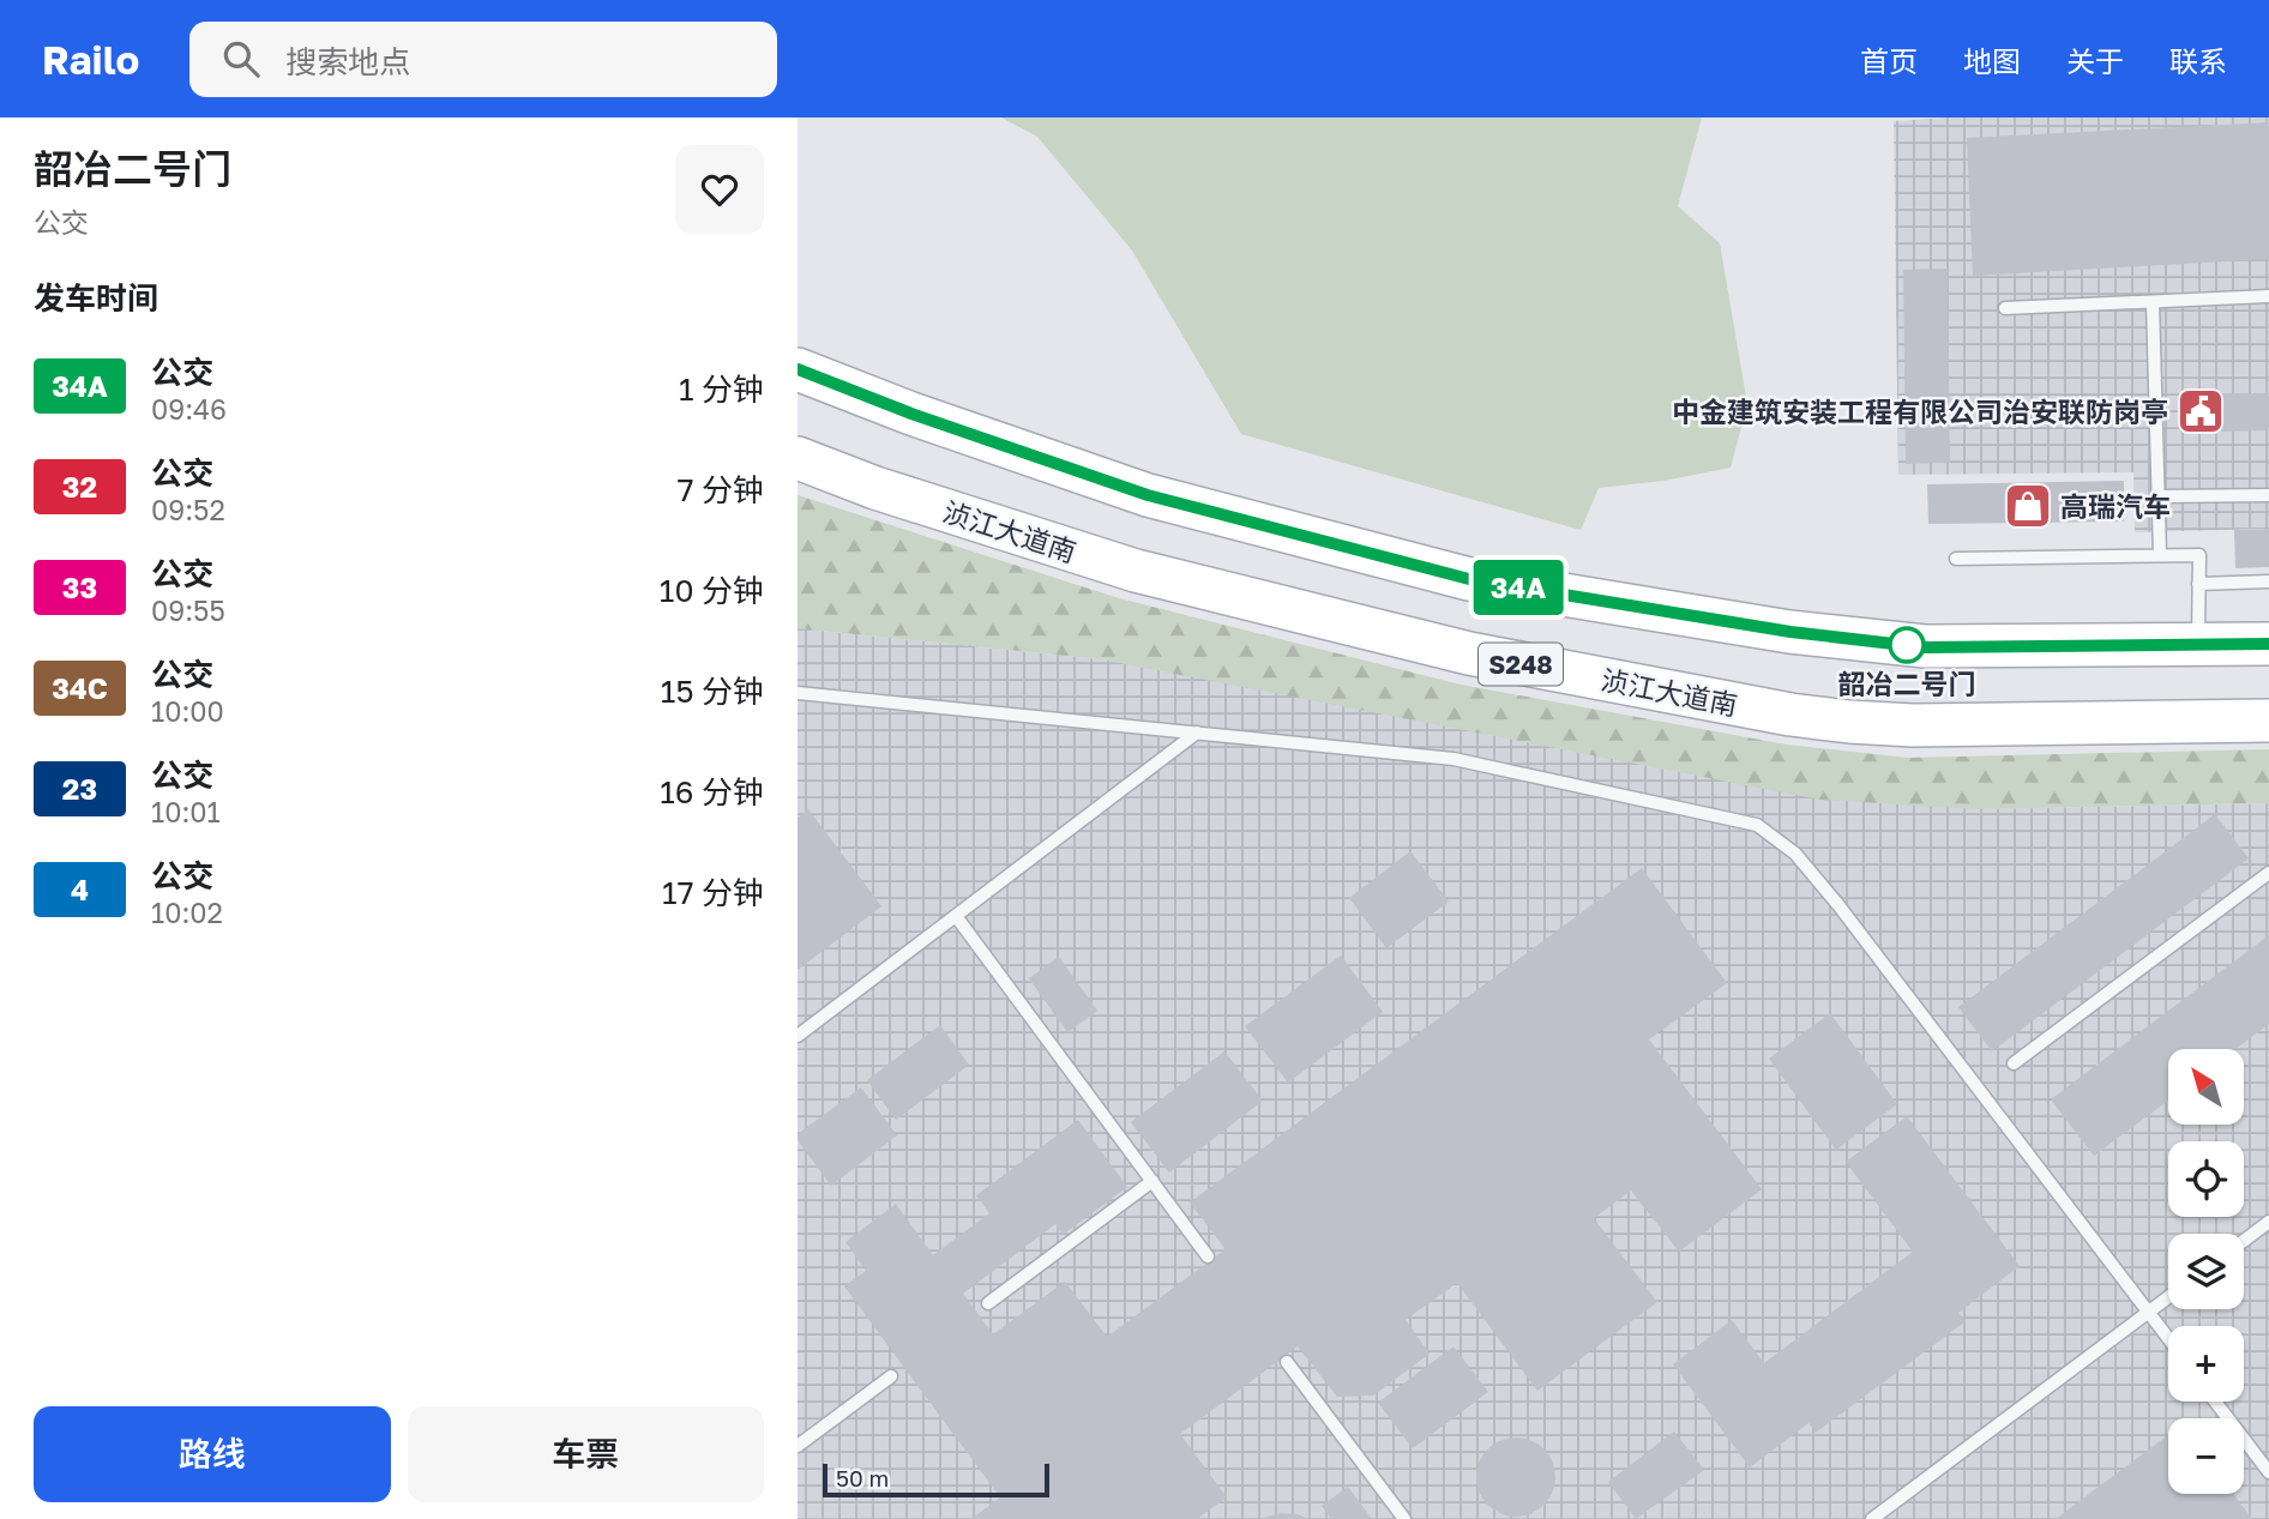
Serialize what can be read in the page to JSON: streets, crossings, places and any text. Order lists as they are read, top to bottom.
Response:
{
  "streets": {
    "main road": ["浈江大道南", "S248"]
  },
  "places": {
    "public building": ["中金建筑安装工程有限公司治安联防岗亭"],
    "shop": ["高瑞汽车"],
    "other": ["韶冶二号门"]
  },
  "lines": ["bus line 34A"],
  "scale_bar": "50 m",
  "north": "top left",
  "page": {
    "header": "Railo",
    "search": "搜索地点",
    "nav": [
      "首页",
      "地图",
      "关于",
      "联系"
    ],
    "heading": [
      ["韶冶二号门", "公交"],
      "发车时间"
    ],
    "on_map": "34A",
    "list": [
      {
        "mark": "34A",
        "name": "公交",
        "note": "09:46",
        "value": "1 分钟"
      },
      {
        "mark": "32",
        "name": "公交",
        "note": "09:52",
        "value": "7 分钟"
      },
      {
        "mark": "33",
        "name": "公交",
        "note": "09:55",
        "value": "10 分钟"
      },
      {
        "mark": "34C",
        "name": "公交",
        "note": "10:00",
        "value": "15 分钟"
      },
      {
        "mark": "23",
        "name": "公交",
        "note": "10:01",
        "value": "16 分钟"
      },
      {
        "mark": "4",
        "name": "公交",
        "note": "10:02",
        "value": "17 分钟"
      }
    ],
    "map_buttons": ["+", "−"],
    "buttons": ["路线", "车票"],
    "scale": "50 m"
  }
}
